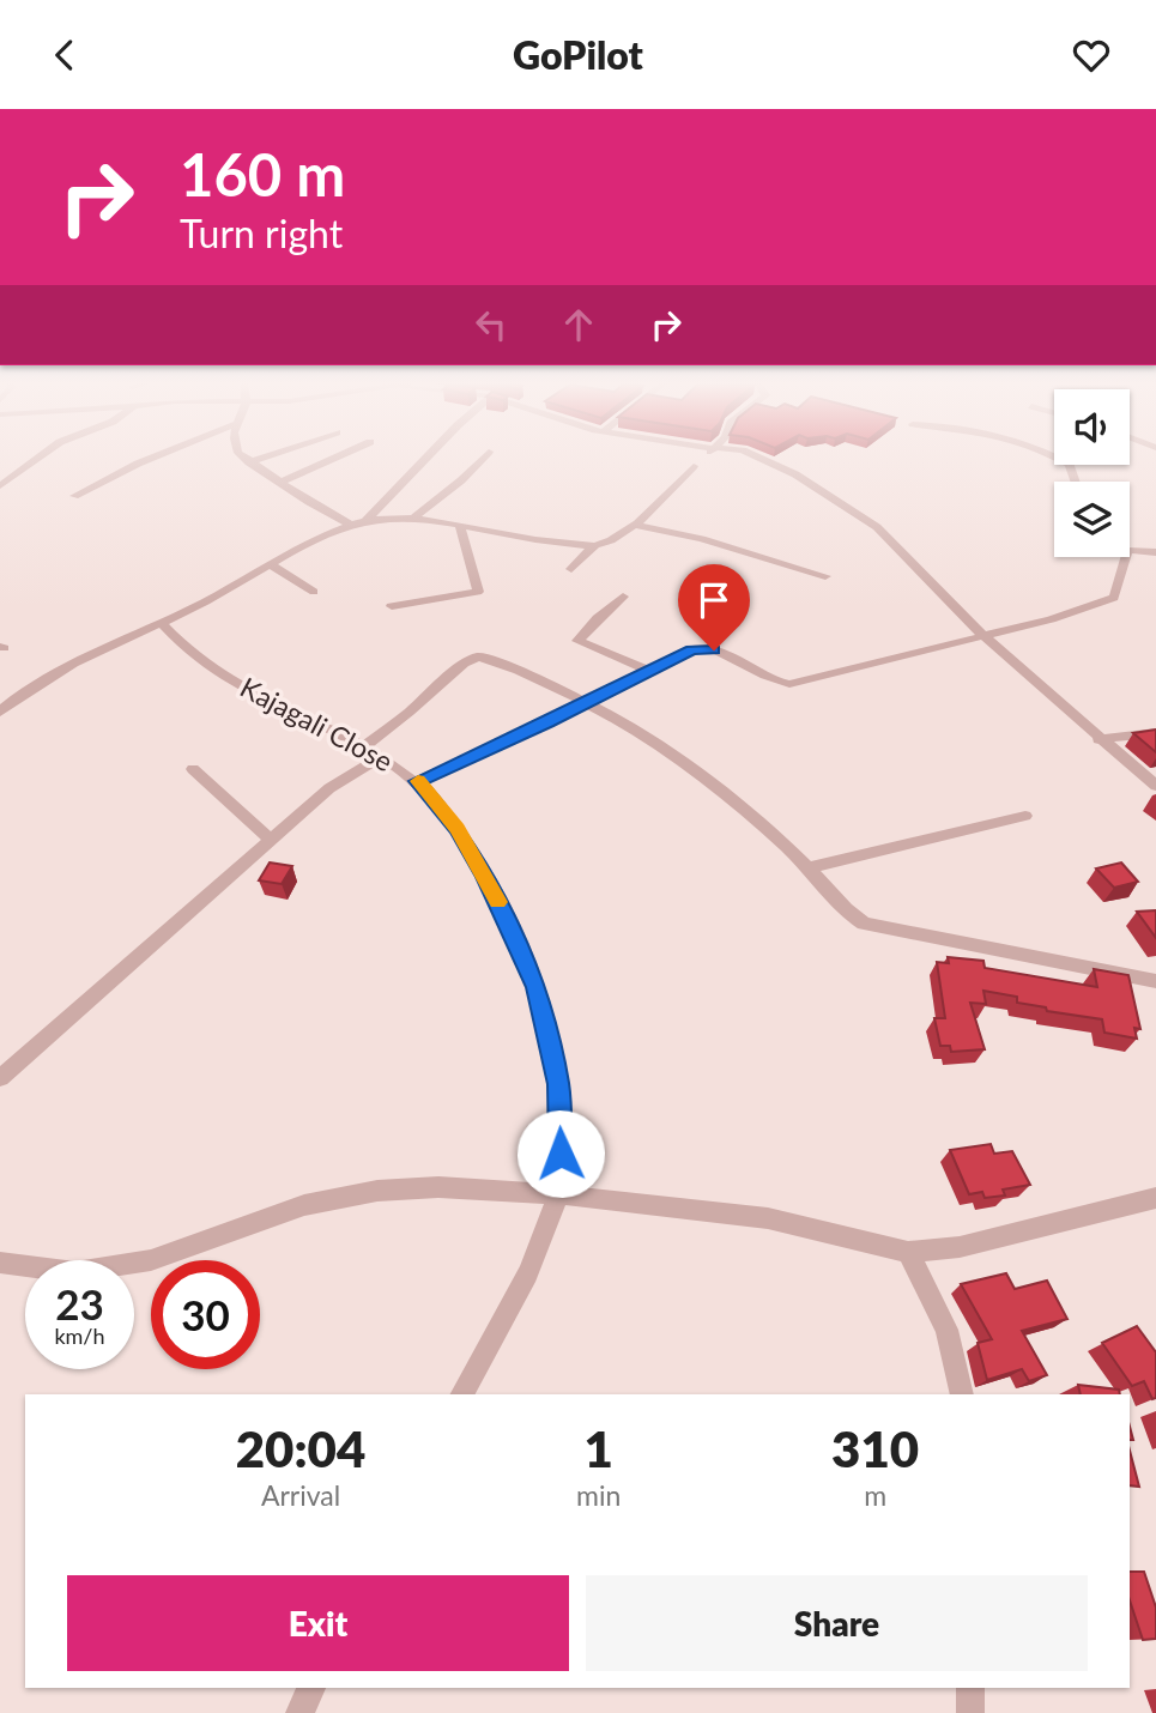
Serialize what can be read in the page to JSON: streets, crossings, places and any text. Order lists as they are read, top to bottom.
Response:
{
  "streets": {
    "street": ["Kajagali Close"]
  },
  "page": {
    "header": "GoPilot",
    "turn": ["160 m", "Turn right"],
    "speed": "23 km/h",
    "limit": "30",
    "eta": [
      "20:04",
      "Arrival",
      "1",
      "min",
      "310",
      "m"
    ],
    "buttons": ["Exit", "Share"]
  }
}
